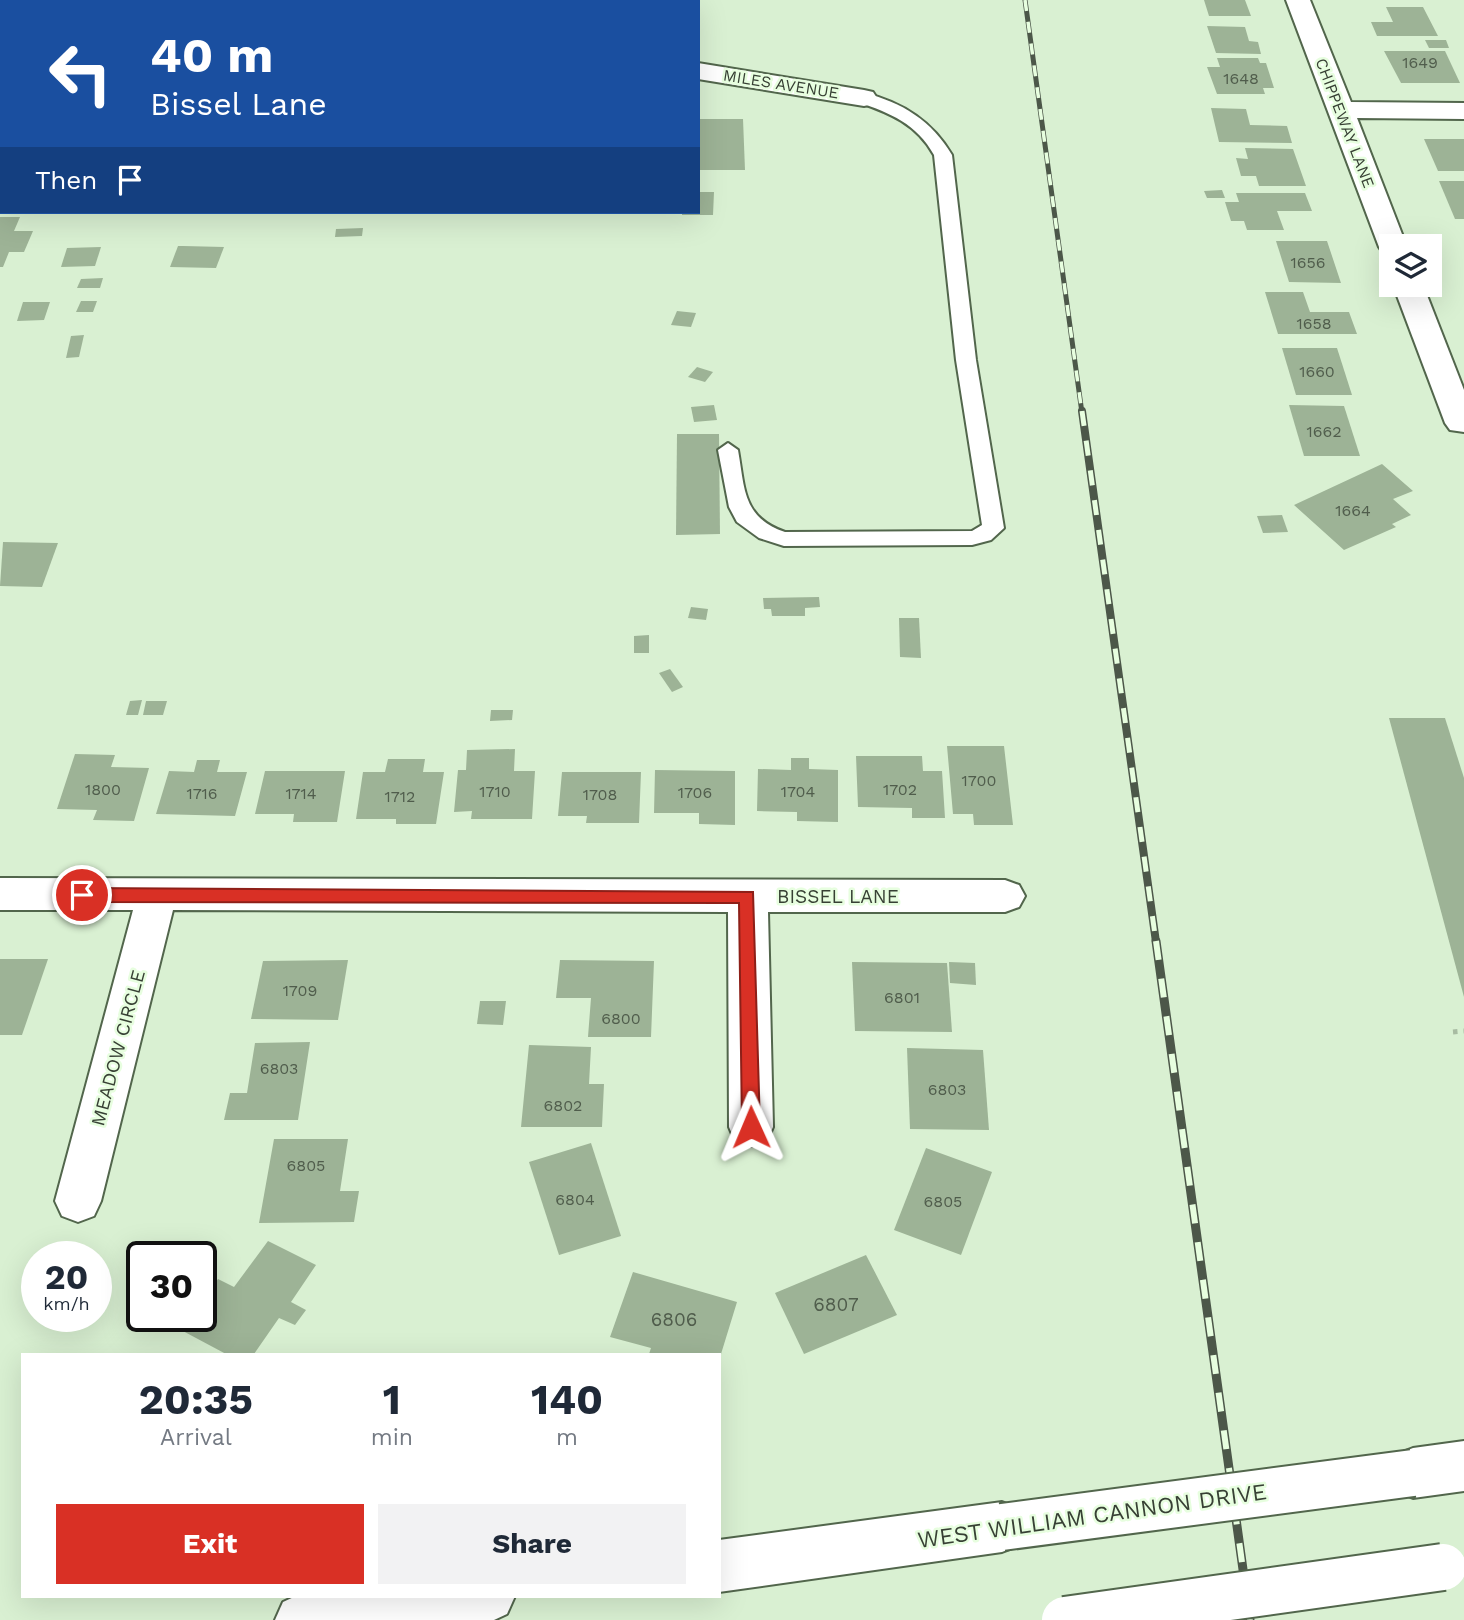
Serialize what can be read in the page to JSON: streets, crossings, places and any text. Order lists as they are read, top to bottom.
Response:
{
  "streets": {
    "street": [
      "MILES AVENUE",
      "CHIPPEWAY LANE",
      "BISSEL LANE",
      "MEADOW CIRCLE",
      "WEST WILLIAM CANNON DRIVE"
    ]
  },
  "crossings": [
    ["BISSEL LANE", "MEADOW CIRCLE"]
  ],
  "house_numbers": [
    "1649",
    "1648",
    "1656",
    "1658",
    "1660",
    "1662",
    "1664",
    "1700",
    "1800",
    "1702",
    "1710",
    "1704",
    "1706",
    "1716",
    "1714",
    "1708",
    "1712",
    "1709",
    "6801",
    "6800",
    "6803",
    "6803",
    "6802",
    "6805",
    "6804",
    "6805",
    "6807",
    "6806"
  ],
  "page": {
    "turn": ["40 m", "Bissel Lane"],
    "then": "Then",
    "speed": "20 km/h",
    "limit": "30",
    "eta": [
      "20:35",
      "Arrival",
      "1",
      "min",
      "140",
      "m"
    ],
    "buttons": ["Exit", "Share"]
  }
}
